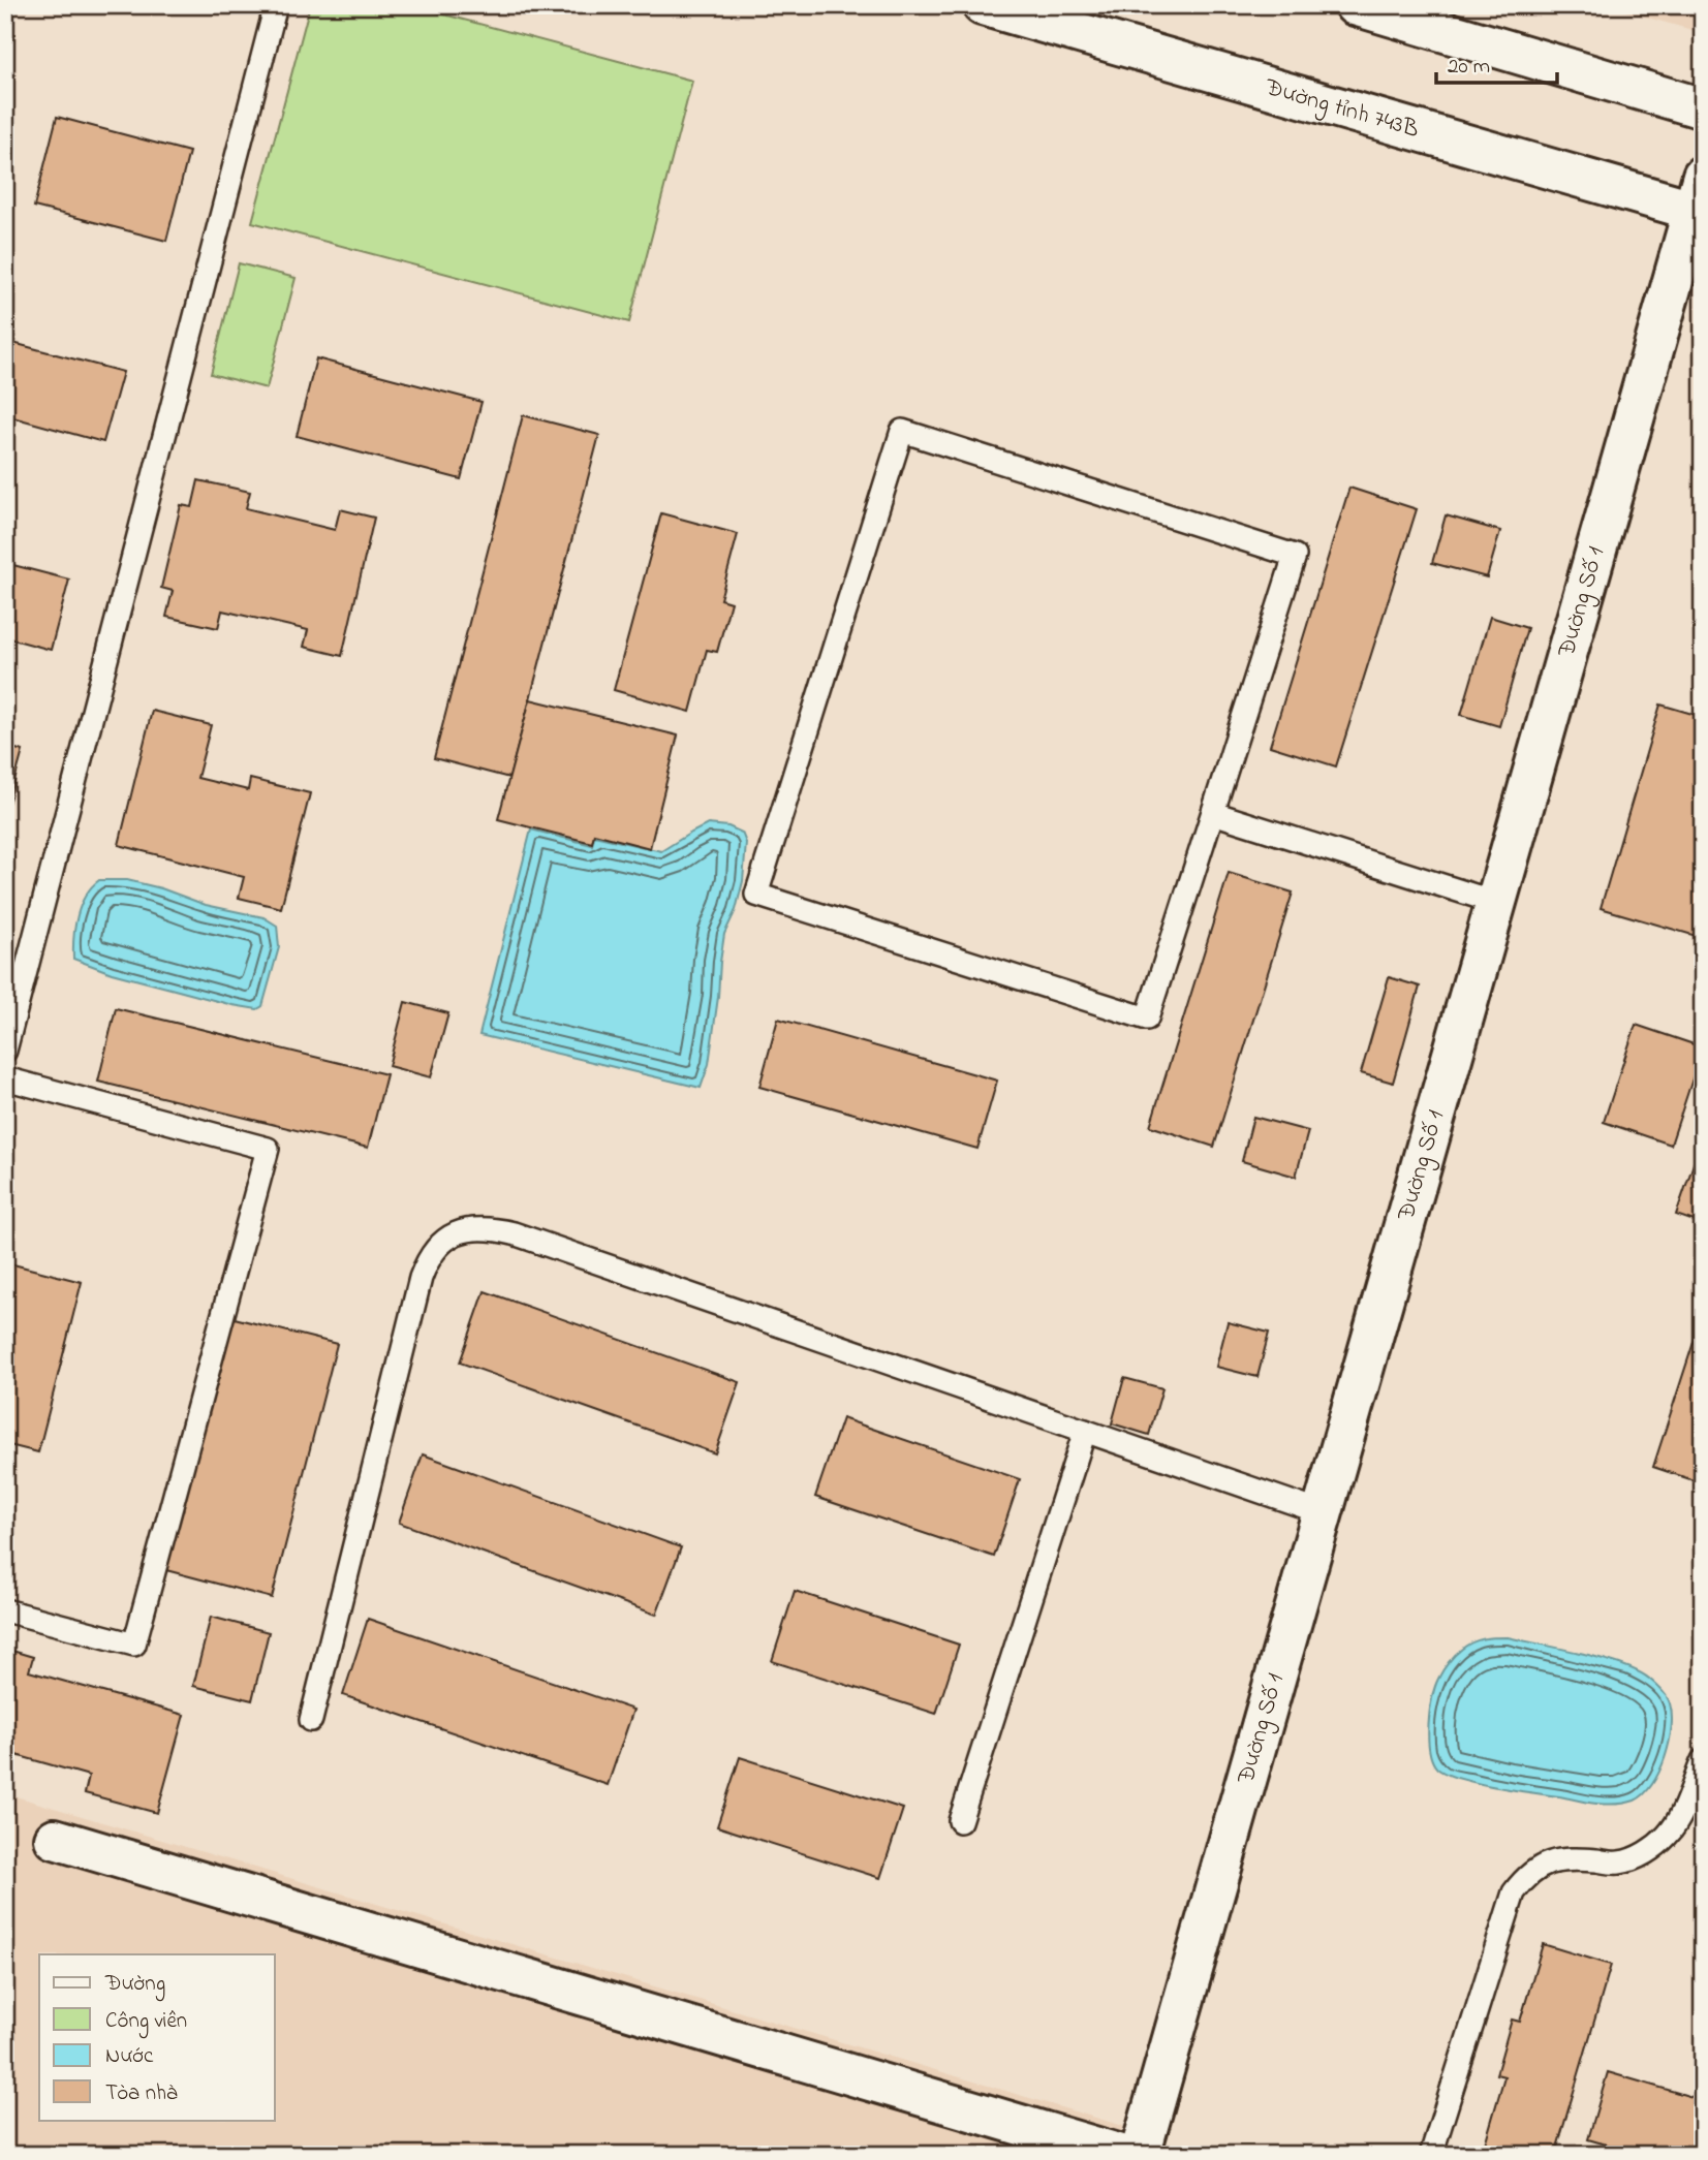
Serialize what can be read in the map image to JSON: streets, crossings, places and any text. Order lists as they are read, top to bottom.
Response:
{
  "streets": {
    "street": ["Đường tỉnh 743B", "Đường Số 1"]
  },
  "crossings": [
    ["Đường tỉnh 743B", "Đường Số 1"]
  ],
  "legend": [
    "Đường",
    "Công viên",
    "Nước",
    "Tòa nhà"
  ],
  "scale_bar": "20 m"
}
